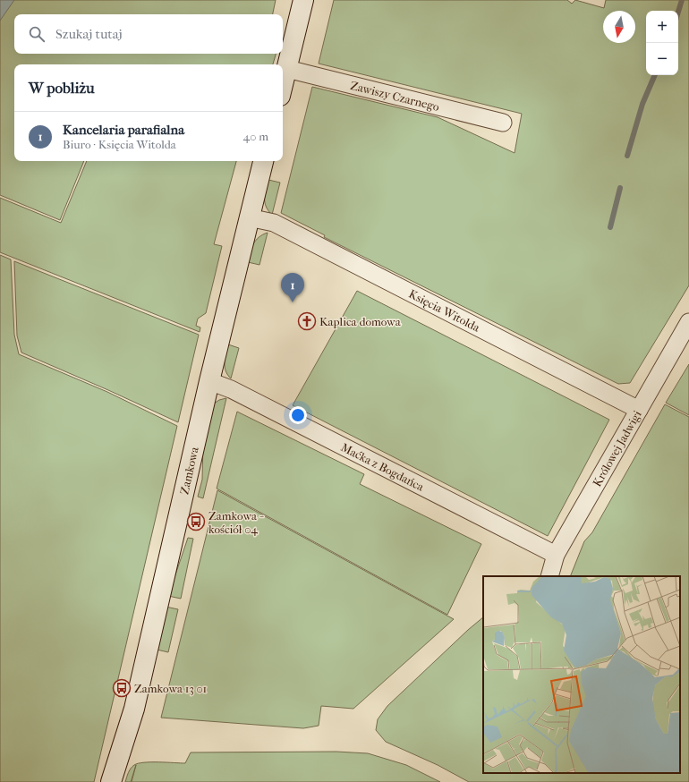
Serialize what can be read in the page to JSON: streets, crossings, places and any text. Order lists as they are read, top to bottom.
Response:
{
  "streets": {
    "street": [
      "Zawiszy Czarnego",
      "Księcia Witolda",
      "Królowej Jadwigi",
      "Maćka z Bogdańca",
      "Zamkowa"
    ]
  },
  "crossings": [
    ["Księcia Witolda", "Królowej Jadwigi"],
    ["Księcia Witolda", "Zamkowa"],
    ["Królowej Jadwigi", "Maćka z Bogdańca"],
    ["Maćka z Bogdańca", "Zamkowa"]
  ],
  "places": {
    "church": ["Kaplica domowa"],
    "bus stop": ["Zamkowa - kościół 04", "Zamkowa 13 01"]
  },
  "north": "bottom",
  "page": {
    "map_buttons": ["+", "−"],
    "search": "Szukaj tutaj",
    "heading": "W pobliżu",
    "list": [
      {
        "mark": "1",
        "name": "Kancelaria parafialna",
        "note": "Biuro · Księcia Witolda",
        "value": "40 m"
      }
    ],
    "pins": "1"
  }
}
